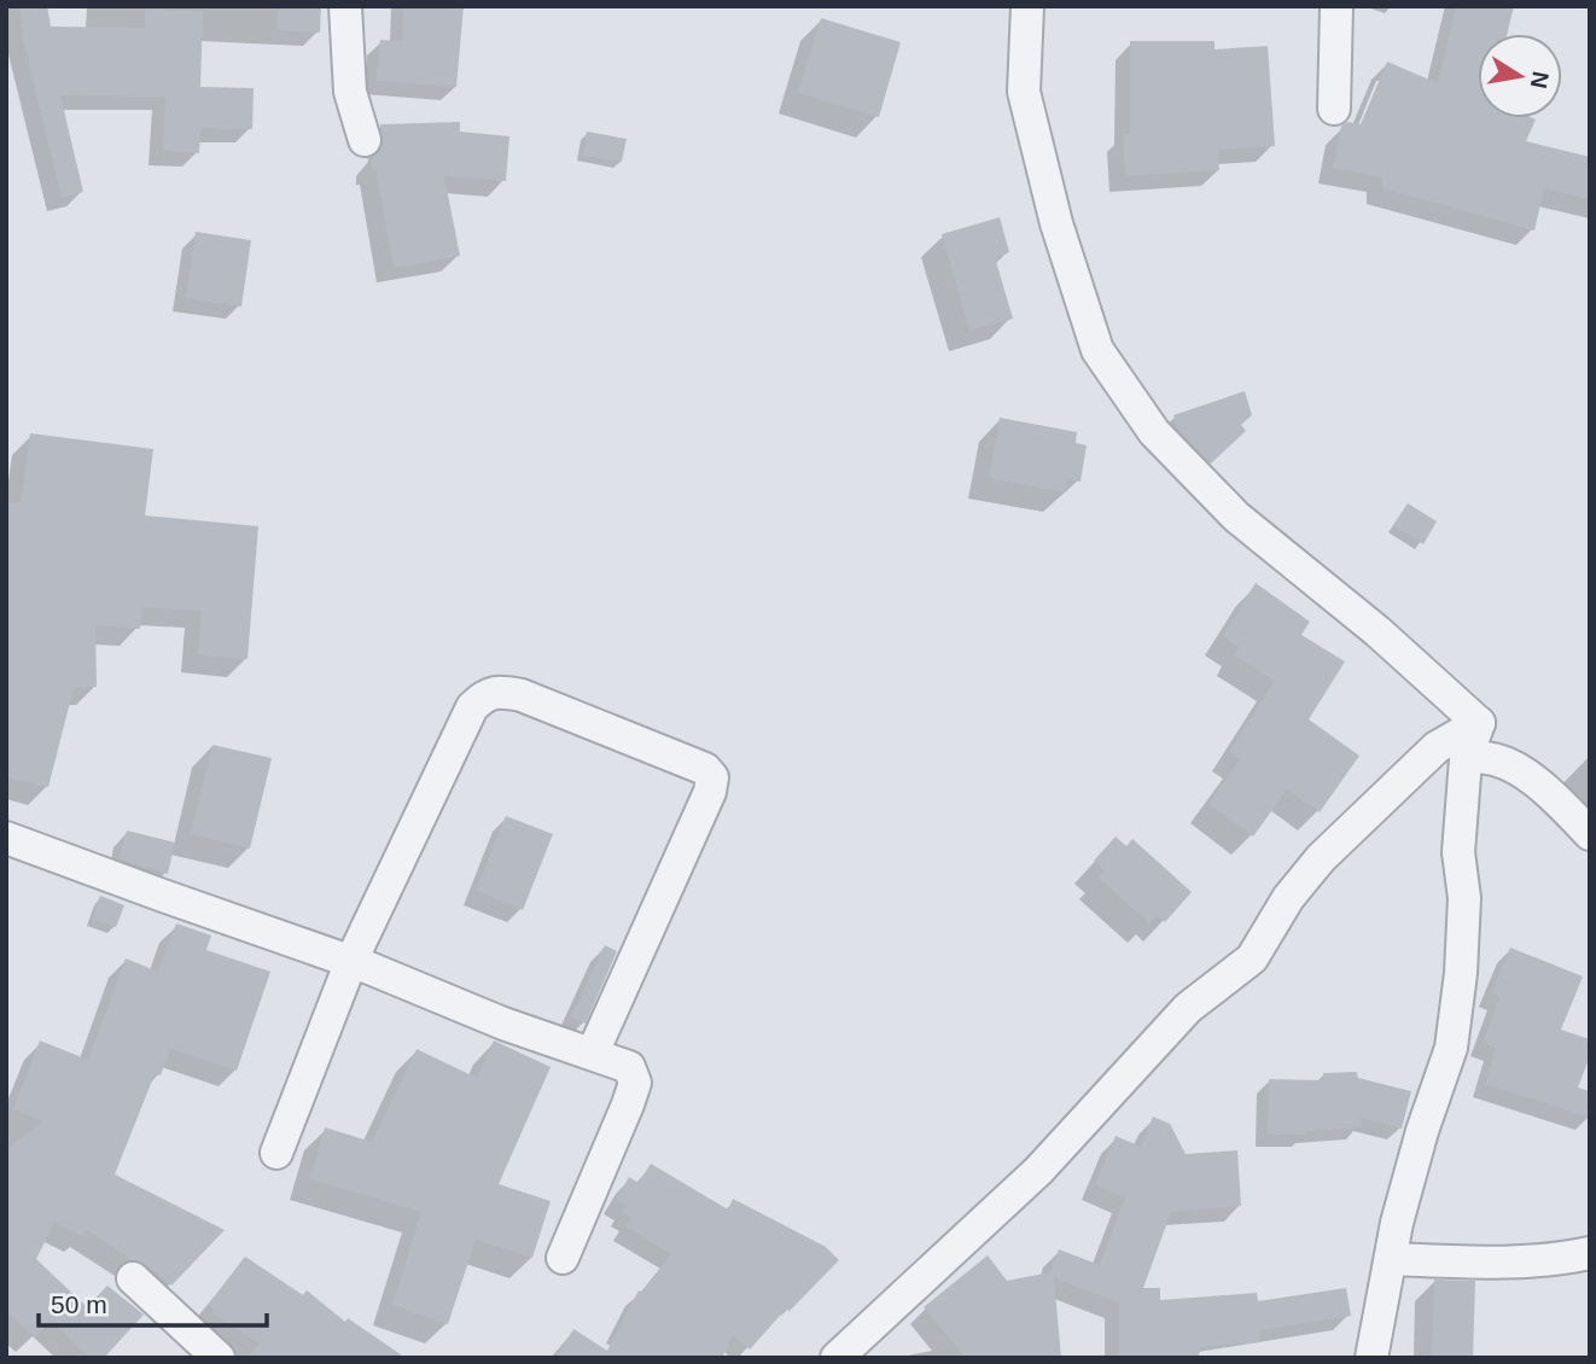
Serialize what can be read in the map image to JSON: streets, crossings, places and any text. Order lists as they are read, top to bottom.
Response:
{
  "scale_bar": "50 m",
  "north": "right"
}
